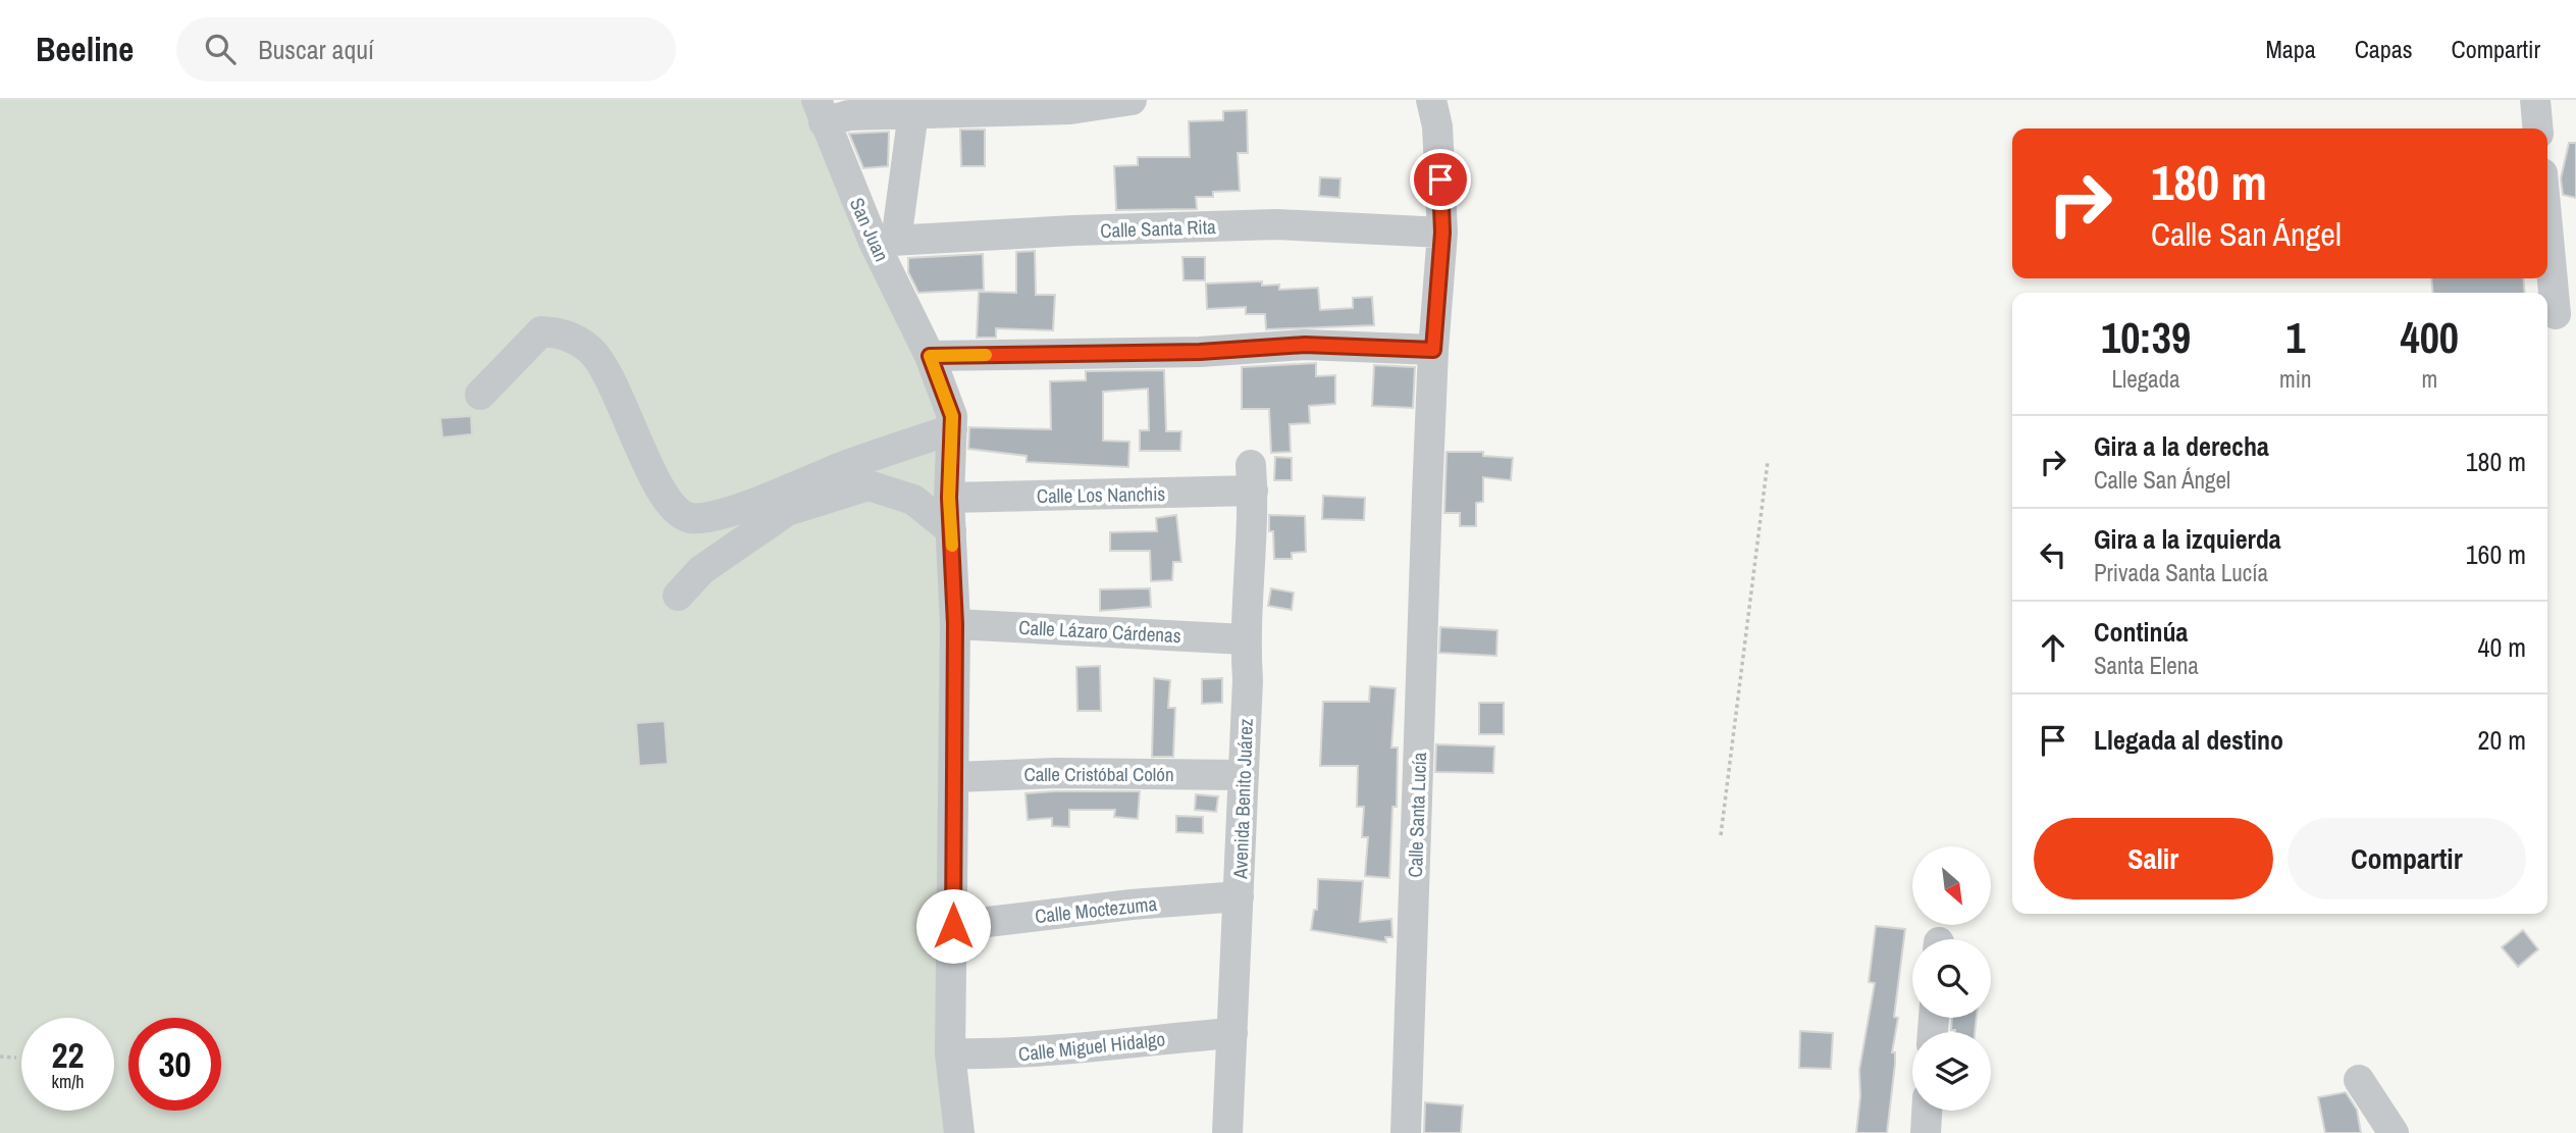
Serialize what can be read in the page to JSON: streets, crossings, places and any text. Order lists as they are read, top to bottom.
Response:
{
  "streets": {
    "street": [
      "Calle Santa Rita",
      "San Juan",
      "Calle Los Nanchis",
      "Calle Lázaro Cárdenas",
      "Calle Cristóbal Colón",
      "Avenida Benito Juárez",
      "Calle Santa Lucía",
      "Calle Moctezuma",
      "Calle Miguel Hidalgo"
    ]
  },
  "crossings": [
    ["Calle Santa Rita", "San Juan"],
    ["Calle Santa Rita", "Calle Santa Lucía"],
    ["San Juan", "Calle Los Nanchis"],
    ["San Juan", "Calle Lázaro Cárdenas"],
    ["San Juan", "Calle Cristóbal Colón"],
    ["San Juan", "Calle Moctezuma"],
    ["San Juan", "Calle Miguel Hidalgo"],
    ["Calle Los Nanchis", "Avenida Benito Juárez"],
    ["Calle Lázaro Cárdenas", "Avenida Benito Juárez"],
    ["Calle Cristóbal Colón", "Avenida Benito Juárez"],
    ["Avenida Benito Juárez", "Calle Moctezuma"],
    ["Avenida Benito Juárez", "Calle Miguel Hidalgo"]
  ],
  "north": "bottom right",
  "page": {
    "header": "Beeline",
    "search": "Buscar aquí",
    "nav": ["Mapa", "Capas", "Compartir"],
    "turn": ["180 m", "Calle San Ángel"],
    "eta": [
      "10:39",
      "Llegada",
      "1",
      "min",
      "400",
      "m"
    ],
    "list": [
      {
        "name": "Gira a la derecha",
        "note": "Calle San Ángel",
        "value": "180 m"
      },
      {
        "name": "Gira a la izquierda",
        "note": "Privada Santa Lucía",
        "value": "160 m"
      },
      {
        "name": "Continúa",
        "note": "Santa Elena",
        "value": "40 m"
      },
      {
        "name": "Llegada al destino",
        "value": "20 m"
      }
    ],
    "buttons": ["Salir", "Compartir"],
    "speed": "22 km/h",
    "limit": "30"
  }
}
